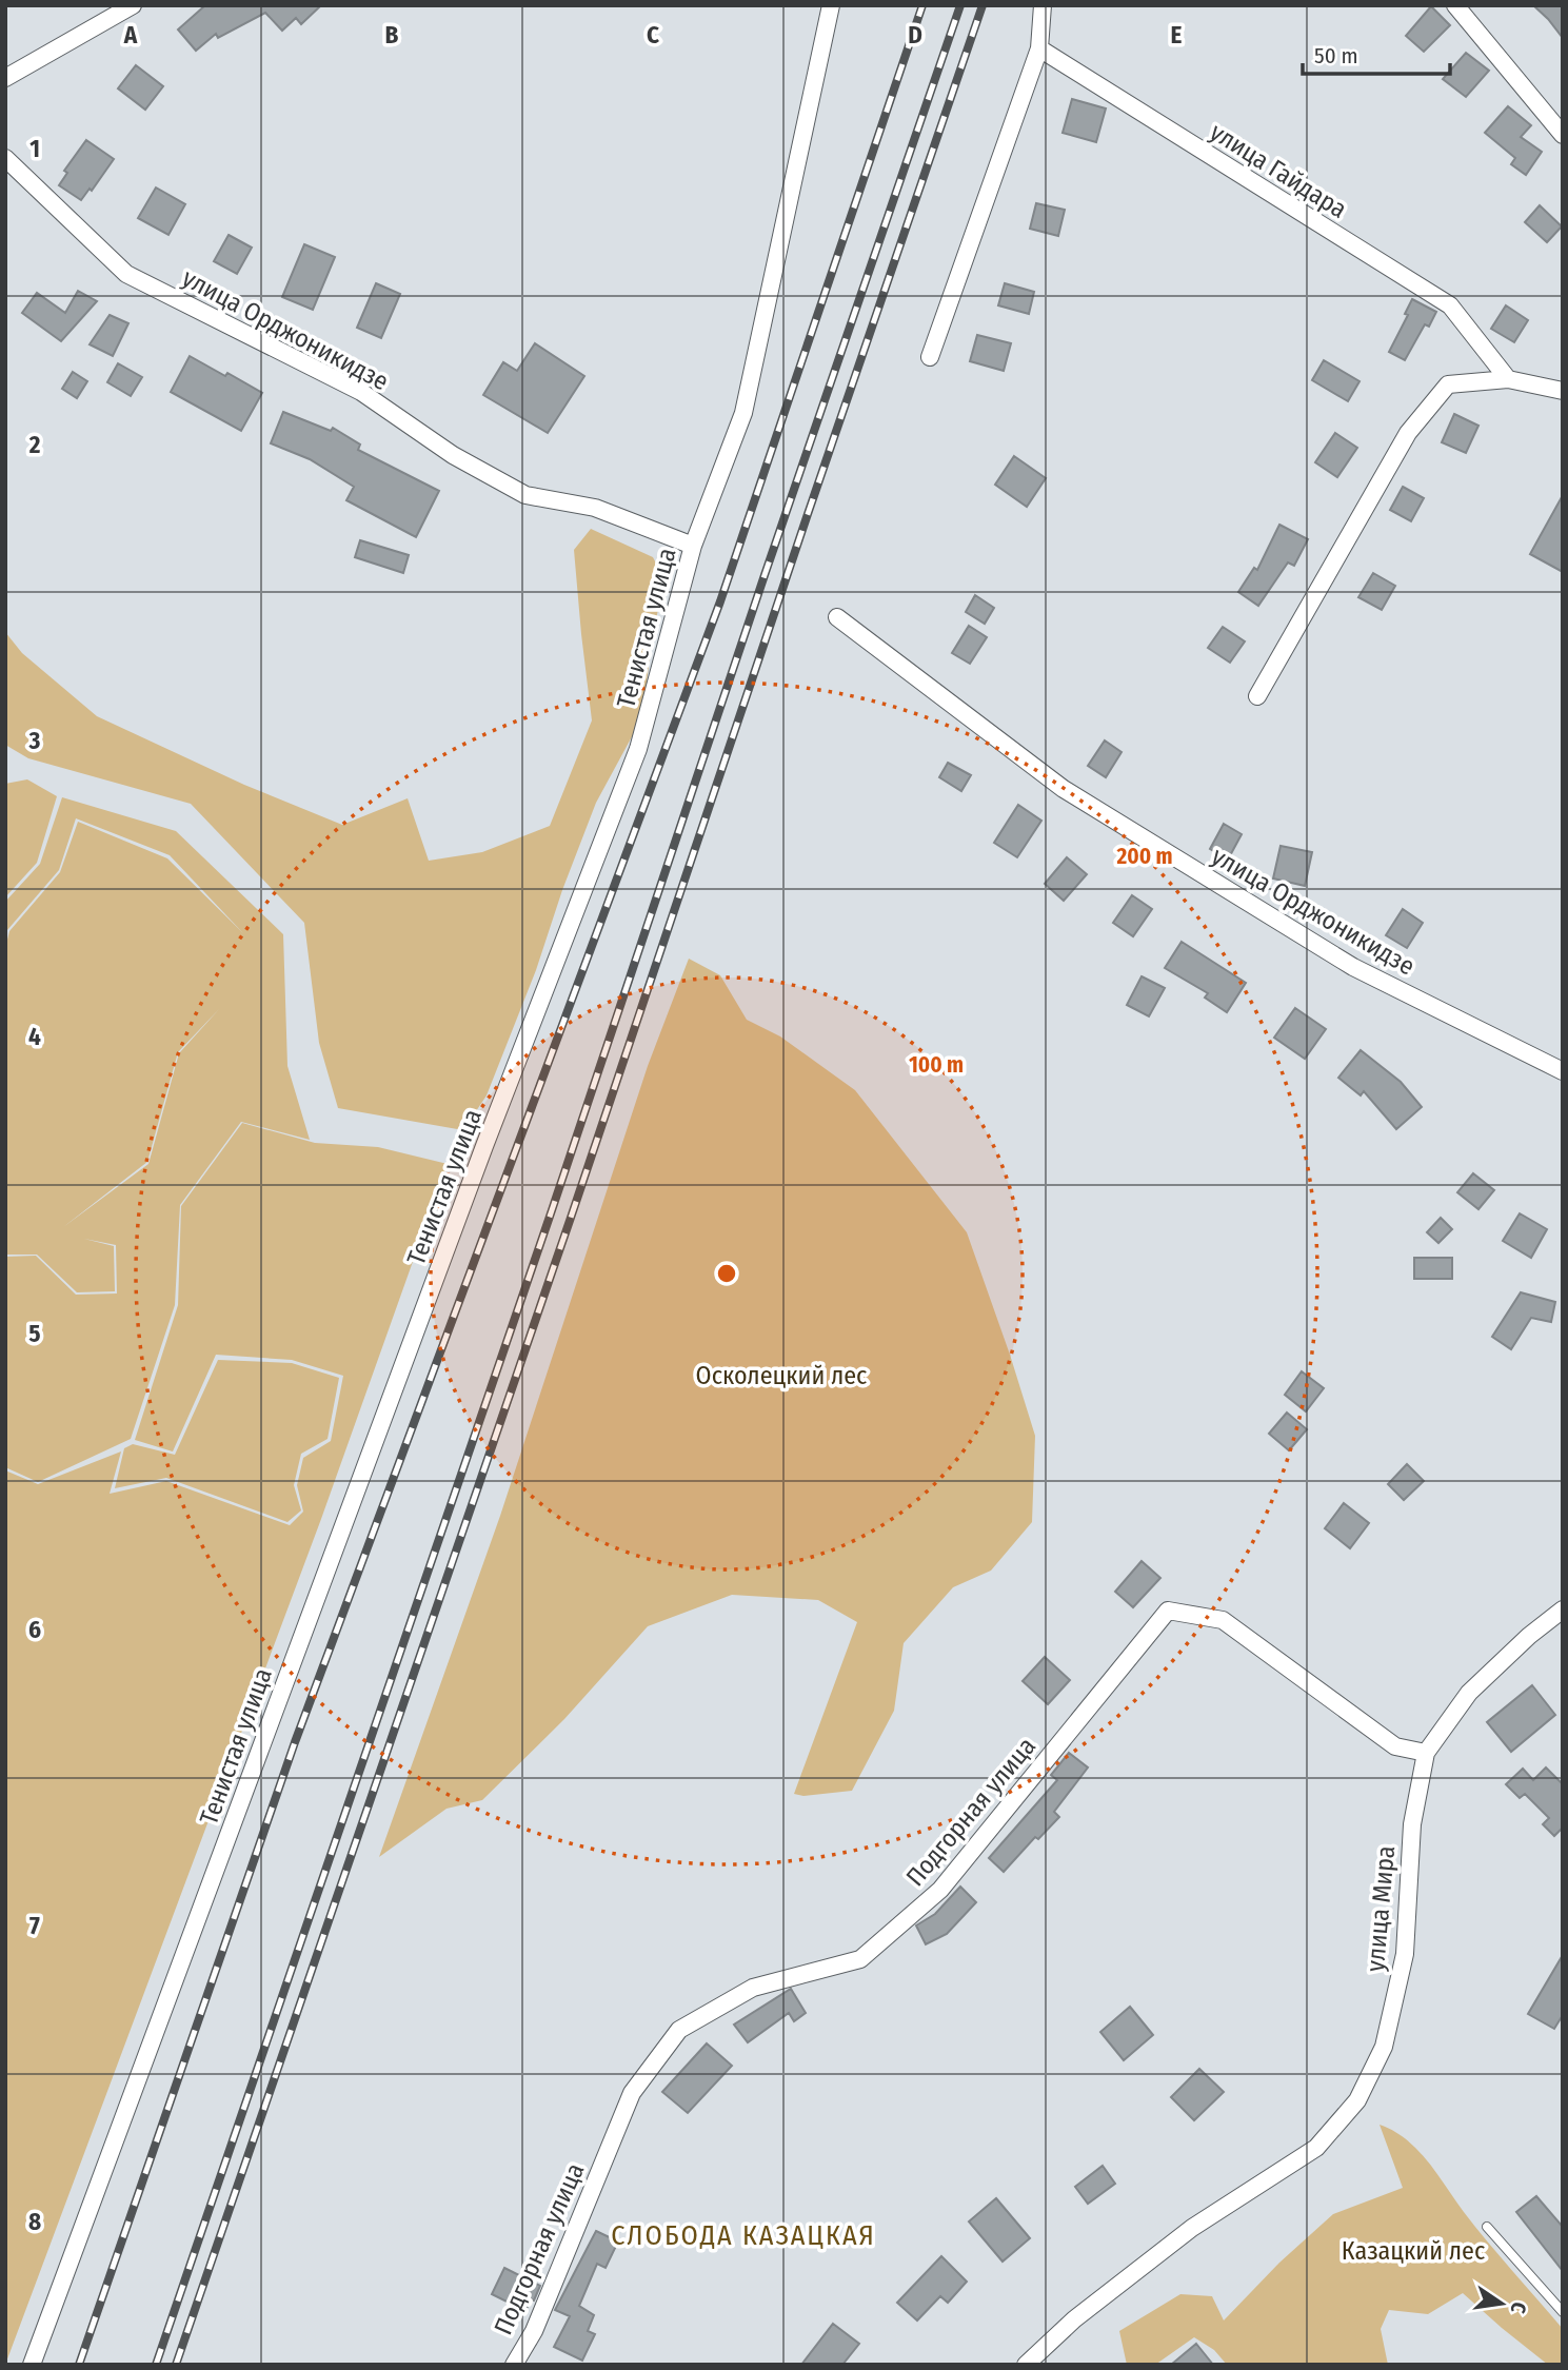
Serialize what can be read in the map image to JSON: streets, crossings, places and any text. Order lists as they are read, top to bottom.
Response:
{
  "streets": {
    "street": [
      "улица Гайдара",
      "улица Орджоникидзе",
      "Тенистая улица",
      "Подгорная улица",
      "улица Мира"
    ]
  },
  "crossings": [
    ["улица Орджоникидзе", "Тенистая улица"],
    ["Подгорная улица", "улица Мира"]
  ],
  "districts": ["СЛОБОДА КАЗАЦКАЯ"],
  "parks": ["Осколецкий лес", "Казацкий лес"],
  "scale_bar": "50 m",
  "north": "right",
  "grid": {
    "columns": [
      "A",
      "B",
      "C",
      "D",
      "E"
    ],
    "rows": [
      "1",
      "2",
      "3",
      "4",
      "5",
      "6",
      "7",
      "8"
    ]
  },
  "rings": ["200 m", "100 m"]
}
